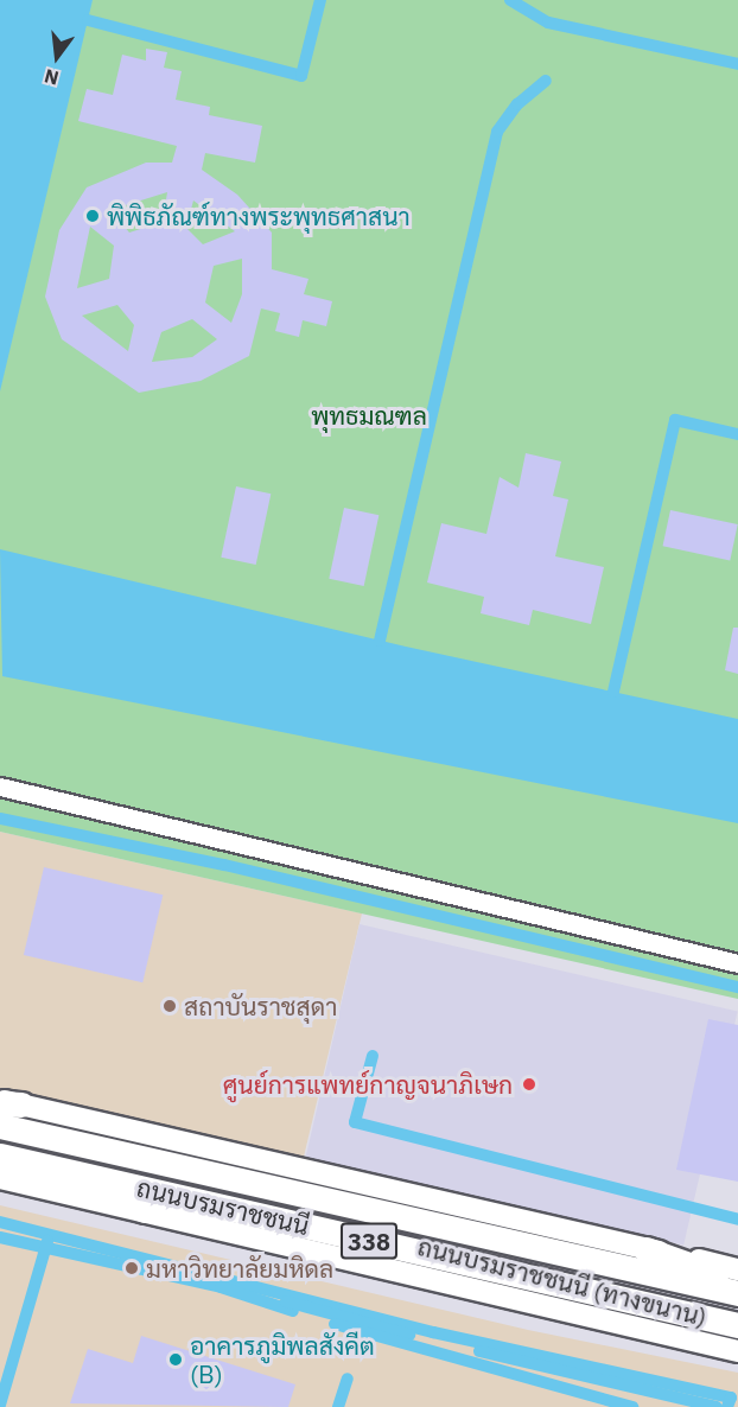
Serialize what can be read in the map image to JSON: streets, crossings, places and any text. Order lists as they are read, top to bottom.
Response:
{
  "streets": {
    "highway": ["ถนนบรมราชชนนี", "338"],
    "main road": ["ถนนบรมราชชนนี (ทางขนาน)"]
  },
  "parks": ["พุทธมณฑล"],
  "places": [
    "พิพิธภัณฑ์ทางพระพุทธศาสนา",
    "สถาบันราชสุดา",
    "ศูนย์การแพทย์กาญจนาภิเษก",
    "มหาวิทยาลัยมหิดล",
    "อาคารภูมิพลสังคีต (B)"
  ],
  "north": "bottom"
}
